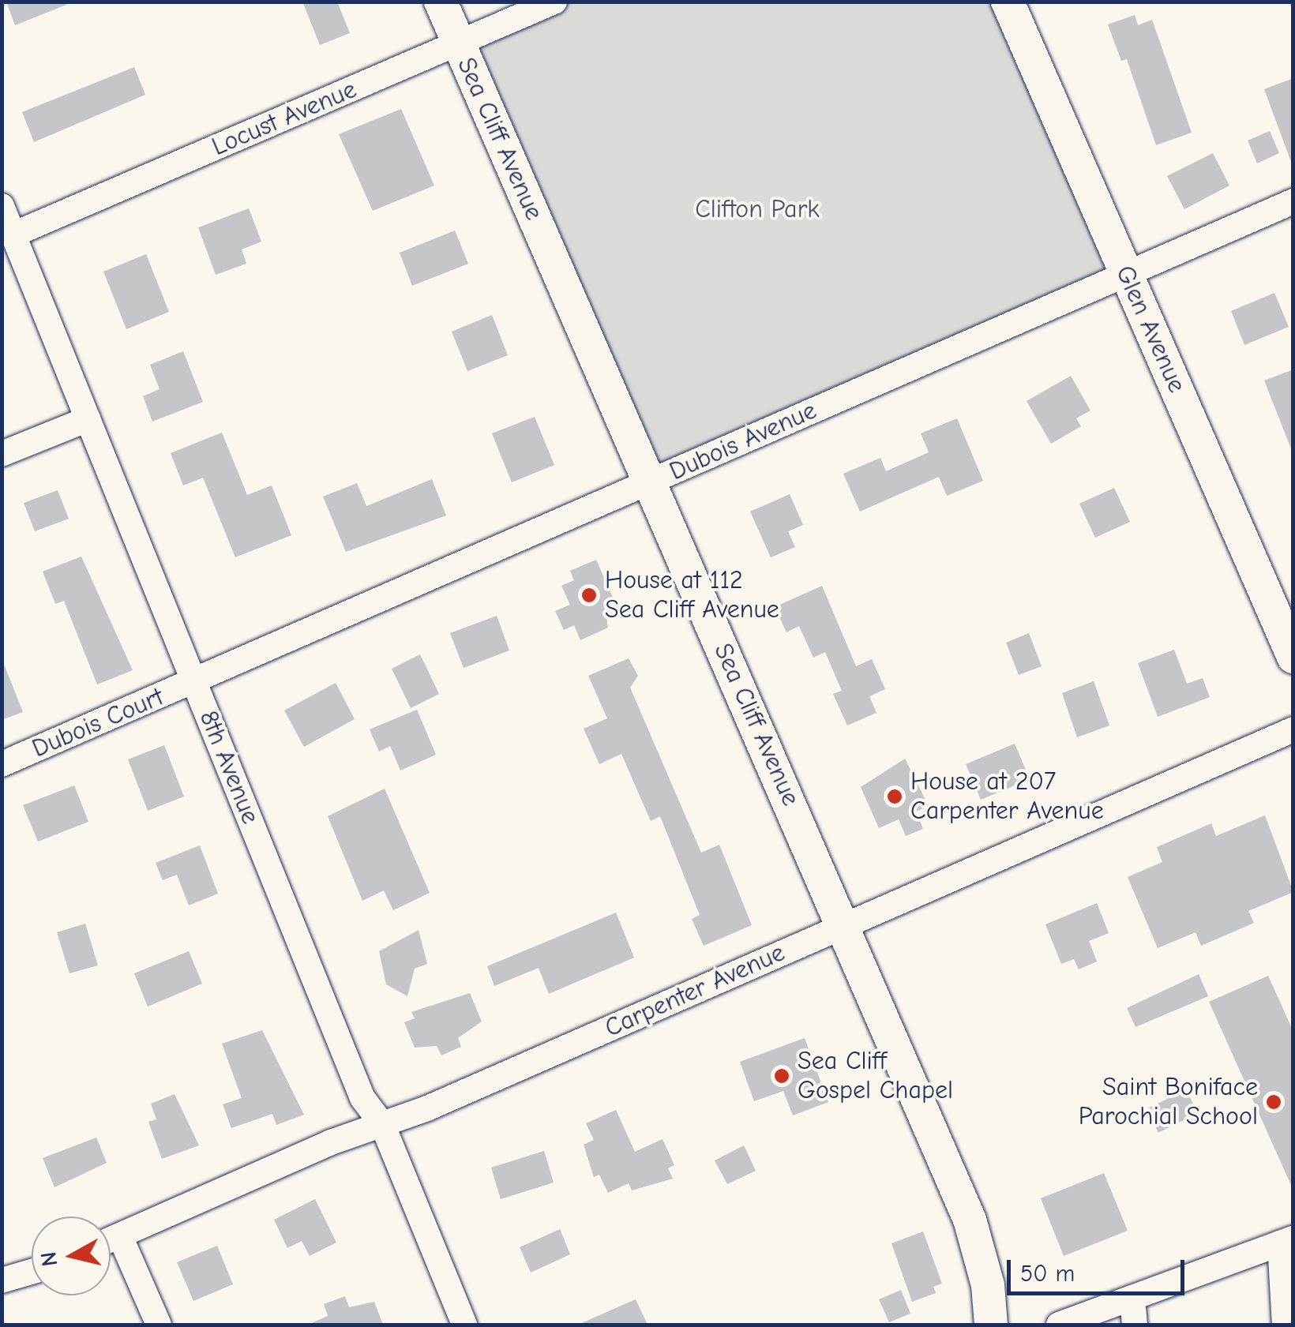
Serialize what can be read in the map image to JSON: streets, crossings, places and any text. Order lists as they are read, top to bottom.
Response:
{
  "streets": {
    "street": [
      "Locust Avenue",
      "Sea Cliff Avenue",
      "Glen Avenue",
      "Dubois Avenue",
      "Dubois Court",
      "8th Avenue",
      "Carpenter Avenue"
    ]
  },
  "crossings": [
    ["Locust Avenue", "Sea Cliff Avenue"],
    ["Locust Avenue", "8th Avenue"],
    ["Sea Cliff Avenue", "Dubois Avenue"],
    ["Sea Cliff Avenue", "Carpenter Avenue"],
    ["Glen Avenue", "Dubois Avenue"],
    ["Dubois Avenue", "Dubois Court"],
    ["Dubois Avenue", "8th Avenue"],
    ["Dubois Court", "8th Avenue"],
    ["8th Avenue", "Carpenter Avenue"]
  ],
  "parks": ["Clifton Park"],
  "places": [
    "House at 112 Sea Cliff Avenue",
    "House at 207 Carpenter Avenue",
    "Sea Cliff Gospel Chapel",
    "Saint Boniface Parochial School"
  ],
  "scale_bar": "50 m",
  "north": "left"
}
